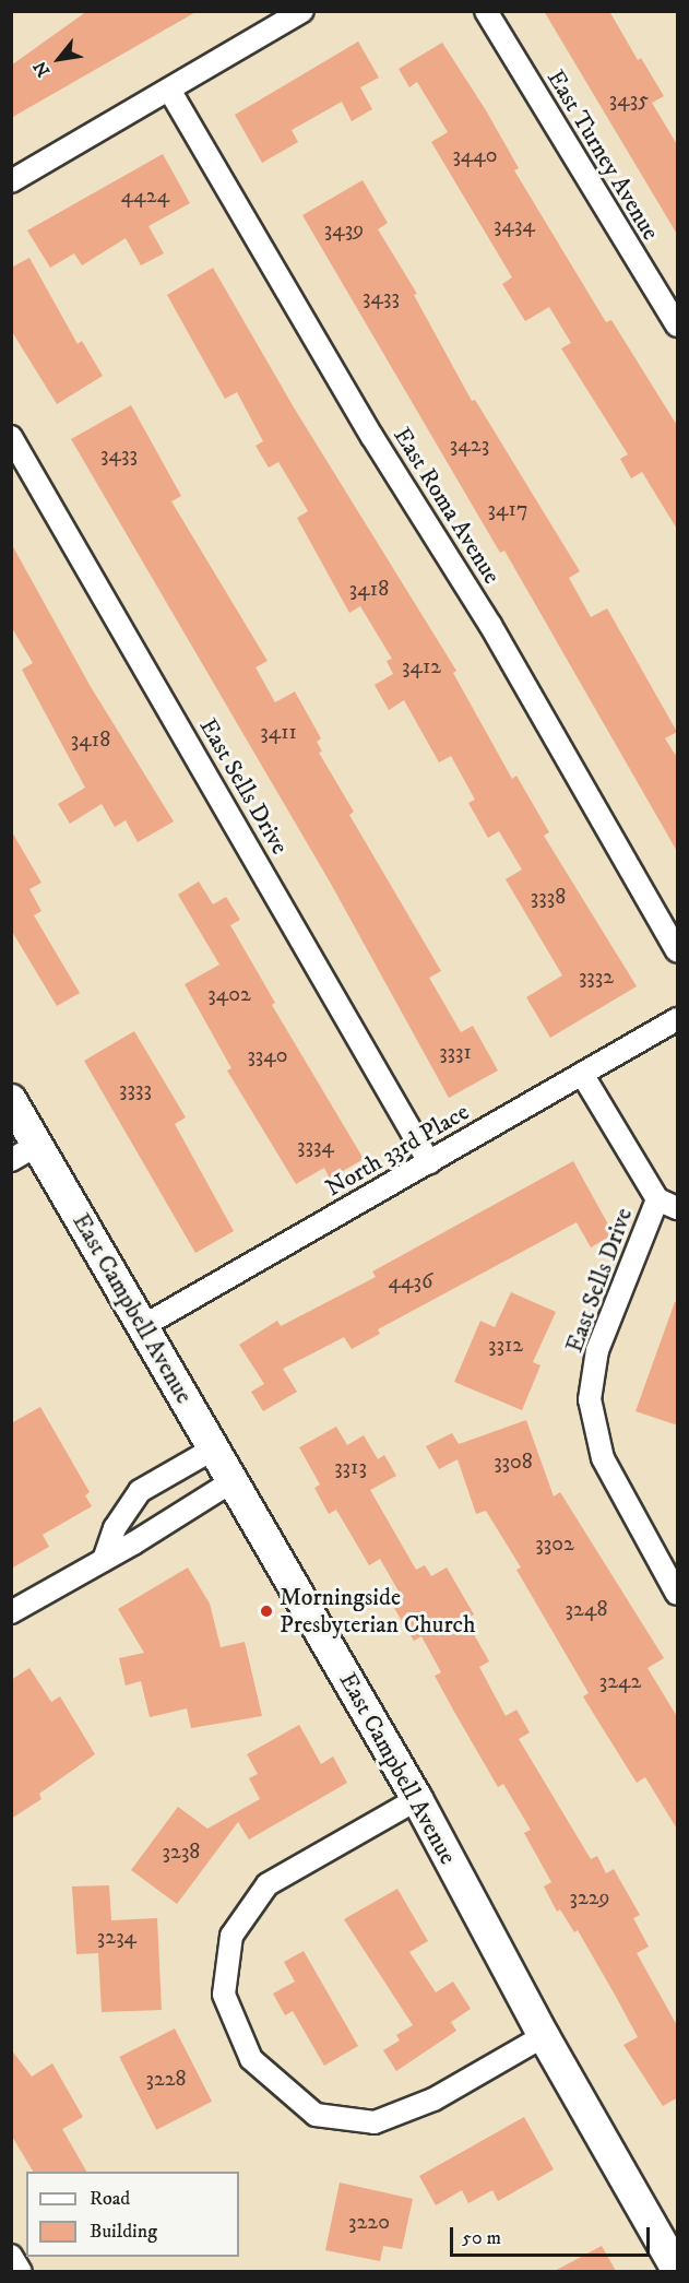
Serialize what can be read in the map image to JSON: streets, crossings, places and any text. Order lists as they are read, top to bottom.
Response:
{
  "streets": {
    "street": [
      "East Turney Avenue",
      "East Roma Avenue",
      "East Sells Drive",
      "North 33rd Place",
      "East Campbell Avenue"
    ]
  },
  "crossings": [
    ["East Sells Drive", "North 33rd Place"],
    ["North 33rd Place", "East Campbell Avenue"]
  ],
  "places": ["Morningside Presbyterian Church"],
  "house_numbers": [
    "3435",
    "3440",
    "4424",
    "3434",
    "3439",
    "3433",
    "3423",
    "3433",
    "3417",
    "3418",
    "3412",
    "3411",
    "3418",
    "3338",
    "3332",
    "3402",
    "3331",
    "3340",
    "3333",
    "3334",
    "4436",
    "3312",
    "3308",
    "3313",
    "3302",
    "3248",
    "3242",
    "3238",
    "3229",
    "3234",
    "3228",
    "3220"
  ],
  "legend": ["Road", "Building"],
  "scale_bar": "50 m",
  "north": "bottom left"
}
